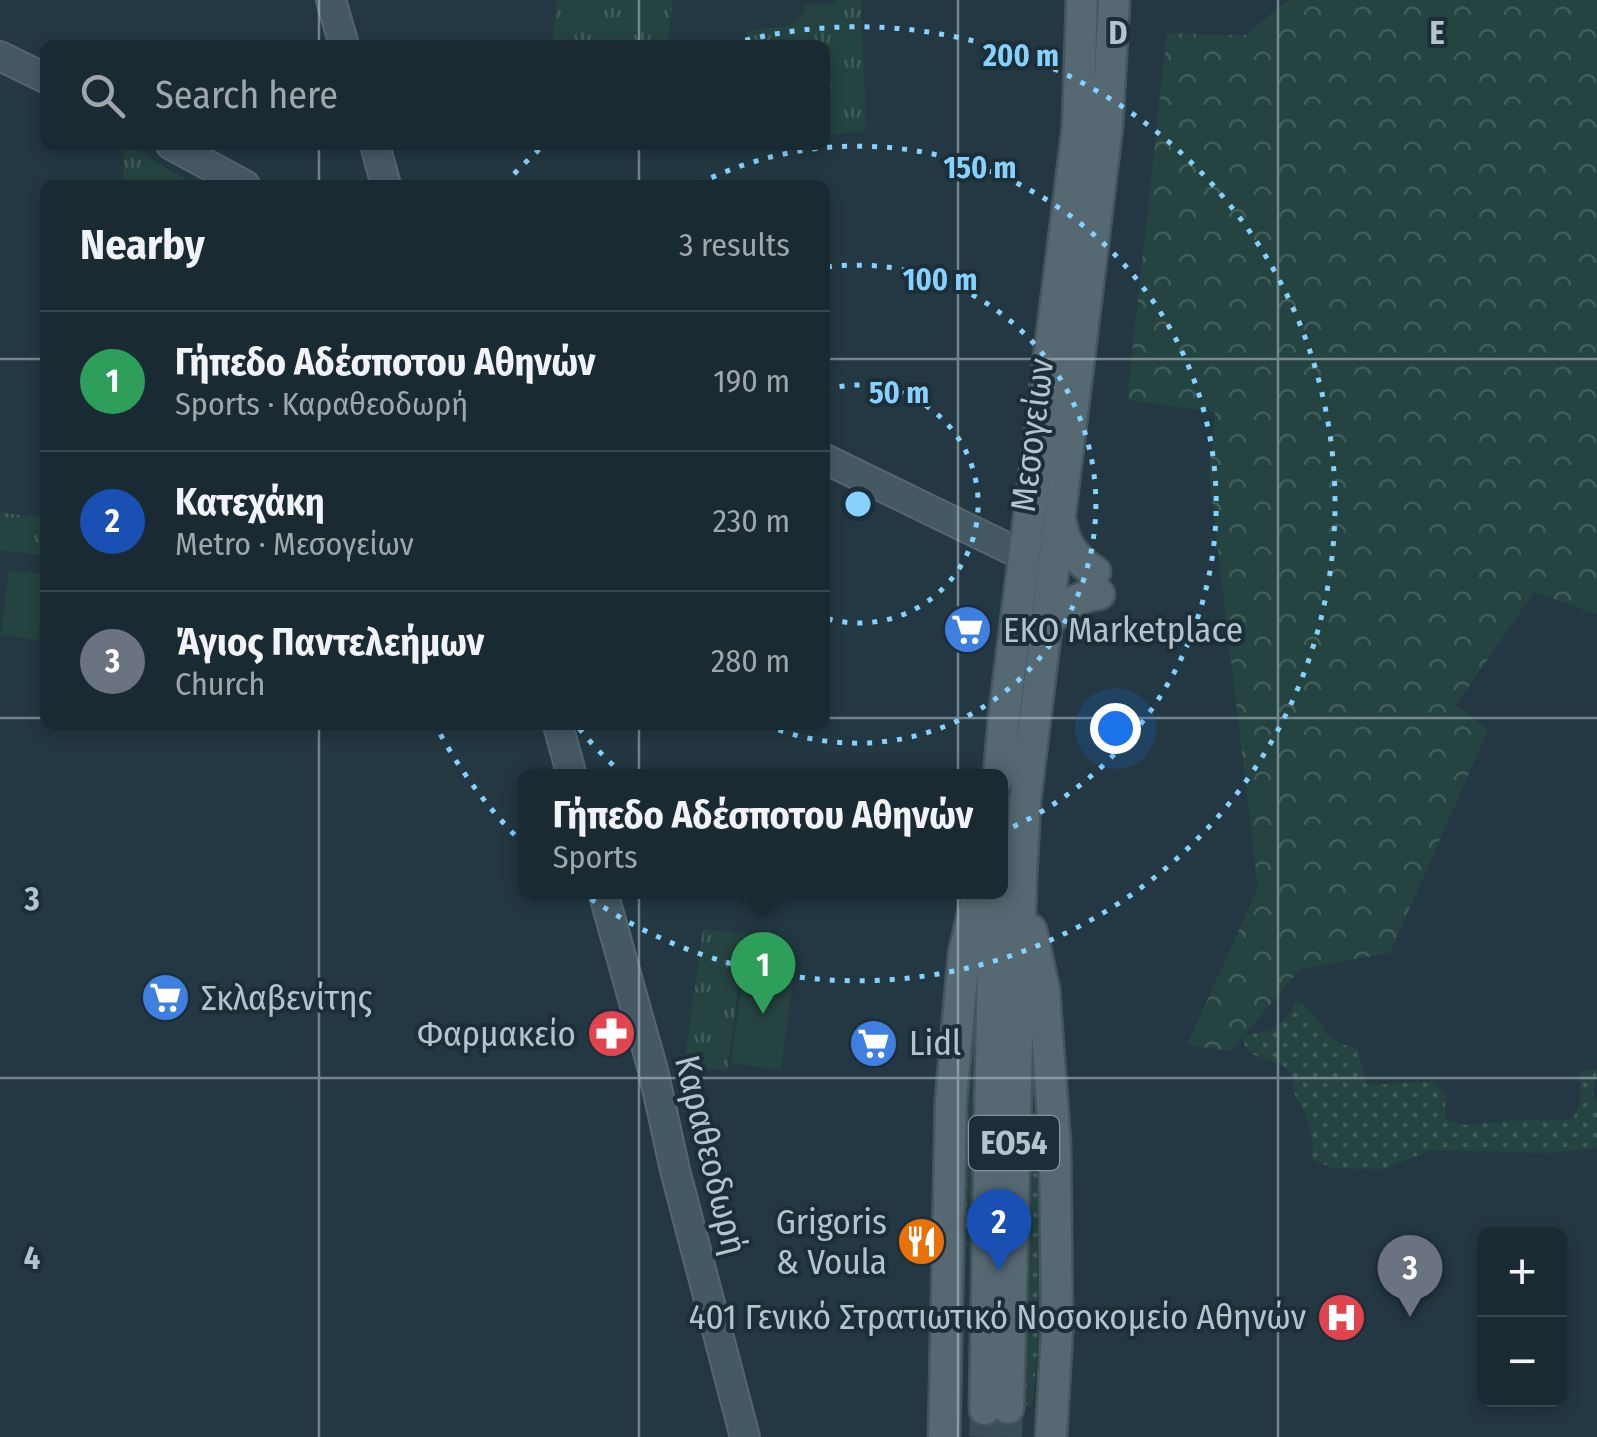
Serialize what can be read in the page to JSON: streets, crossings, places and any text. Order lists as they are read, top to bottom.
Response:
{
  "streets": {
    "main road": ["Μεσογείων", "ΕΟ54"],
    "street": ["Καραθεοδωρή"]
  },
  "places": {
    "supermarket": ["EKO Marketplace", "Σκλαβενίτης", "Lidl"],
    "pharmacy": ["Φαρμακείο"],
    "restaurant": ["Grigoris & Voula"],
    "hospital": ["401 Γενικό Στρατιωτικό Νοσοκομείο Αθηνών"]
  },
  "page": {
    "search": "Search here",
    "heading": ["Nearby", "3 results"],
    "list": [
      {
        "mark": "1",
        "name": "Γήπεδο Αδέσποτου Αθηνών",
        "note": "Sports · Καραθεοδωρή",
        "value": "190 m"
      },
      {
        "mark": "2",
        "name": "Κατεχάκη",
        "note": "Metro · Μεσογείων",
        "value": "230 m"
      },
      {
        "mark": "3",
        "name": "Άγιος Παντελεήμων",
        "note": "Church",
        "value": "280 m"
      }
    ],
    "popup": ["Γήπεδο Αδέσποτου Αθηνών", "Sports"],
    "pins": ["1", "2", "3"],
    "map_buttons": ["+", "−"]
  },
  "grid": {
    "columns": ["D", "E"],
    "rows": ["3", "4"]
  },
  "rings": [
    "200 m",
    "150 m",
    "100 m",
    "50 m"
  ]
}
